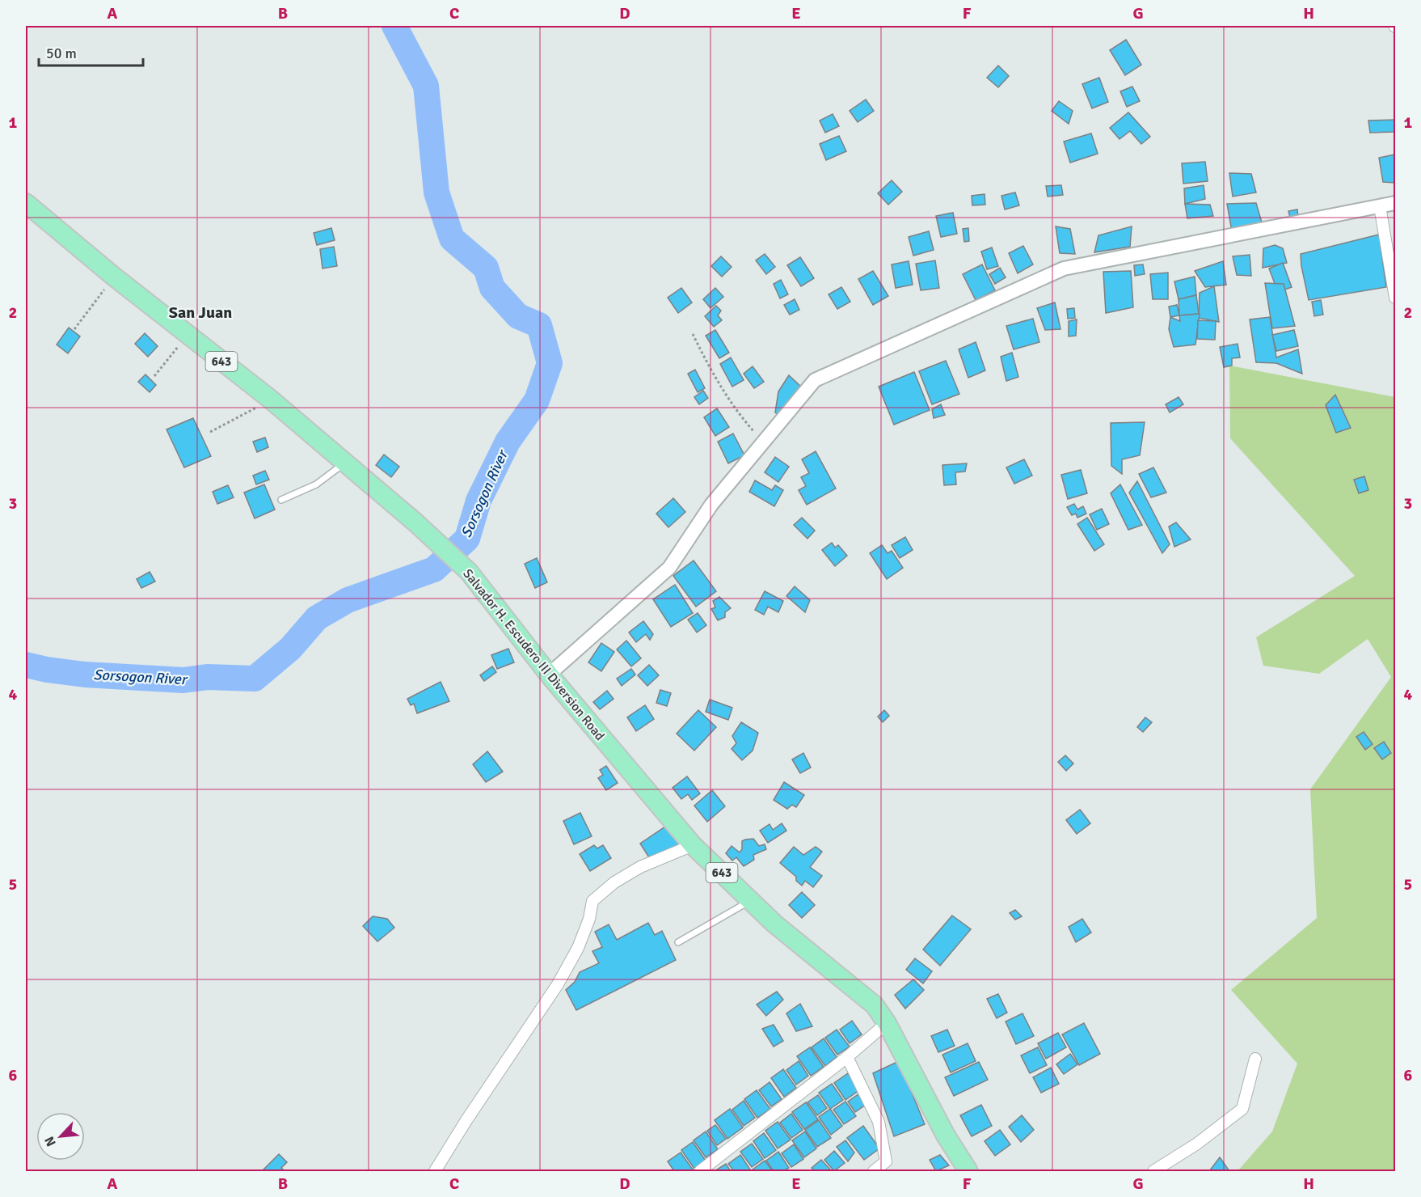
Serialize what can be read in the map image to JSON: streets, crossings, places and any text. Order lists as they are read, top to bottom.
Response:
{
  "streets": {
    "highway": ["643", "Salvador H. Escudero III Diversion Road"]
  },
  "districts": ["San Juan"],
  "water": ["Sorsogon River"],
  "scale_bar": "50 m",
  "north": "bottom left",
  "grid": {
    "columns": [
      "A",
      "B",
      "C",
      "D",
      "E",
      "F",
      "G",
      "H"
    ],
    "rows": [
      "1",
      "2",
      "3",
      "4",
      "5",
      "6"
    ]
  }
}
